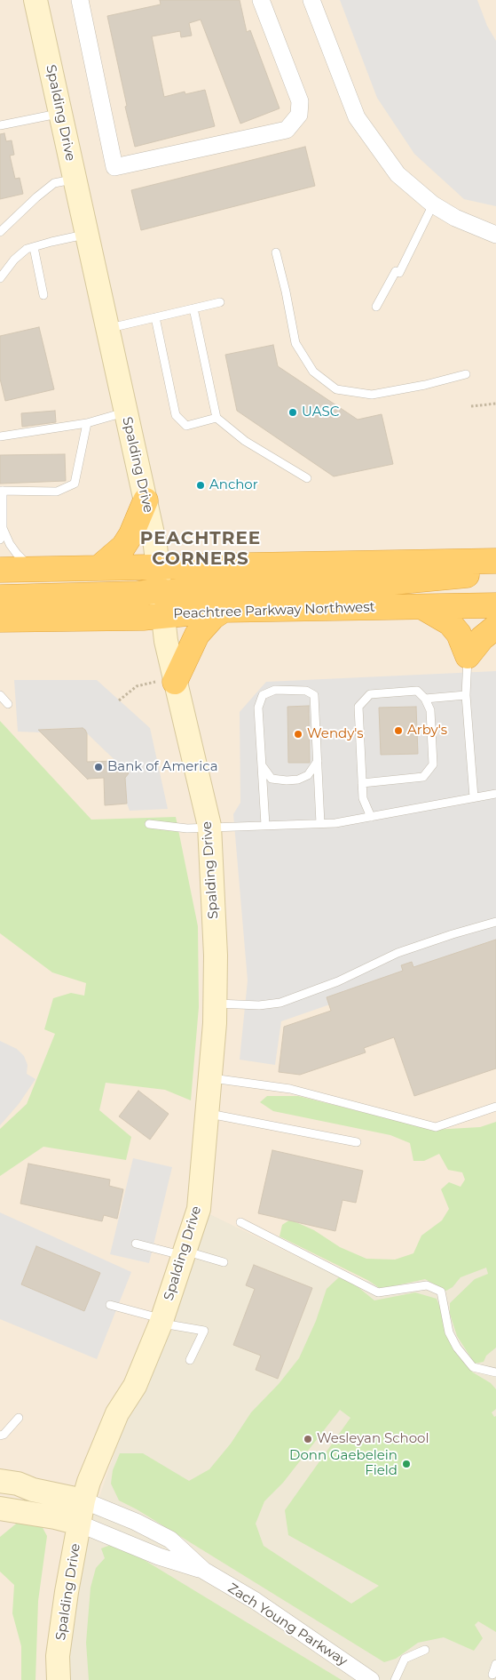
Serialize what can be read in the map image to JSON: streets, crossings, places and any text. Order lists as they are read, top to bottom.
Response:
{
  "streets": {
    "highway": ["Peachtree Parkway Northwest"],
    "main road": ["Spalding Drive"],
    "street": ["Zach Young Parkway"]
  },
  "crossings": [
    ["Spalding Drive", "Peachtree Parkway Northwest"],
    ["Spalding Drive", "Zach Young Parkway"]
  ],
  "districts": ["PEACHTREE CORNERS"],
  "places": [
    "UASC",
    "Anchor",
    "Arby's",
    "Wendy's",
    "Bank of America",
    "Wesleyan School",
    "Donn Gaebelein Field"
  ]
}
